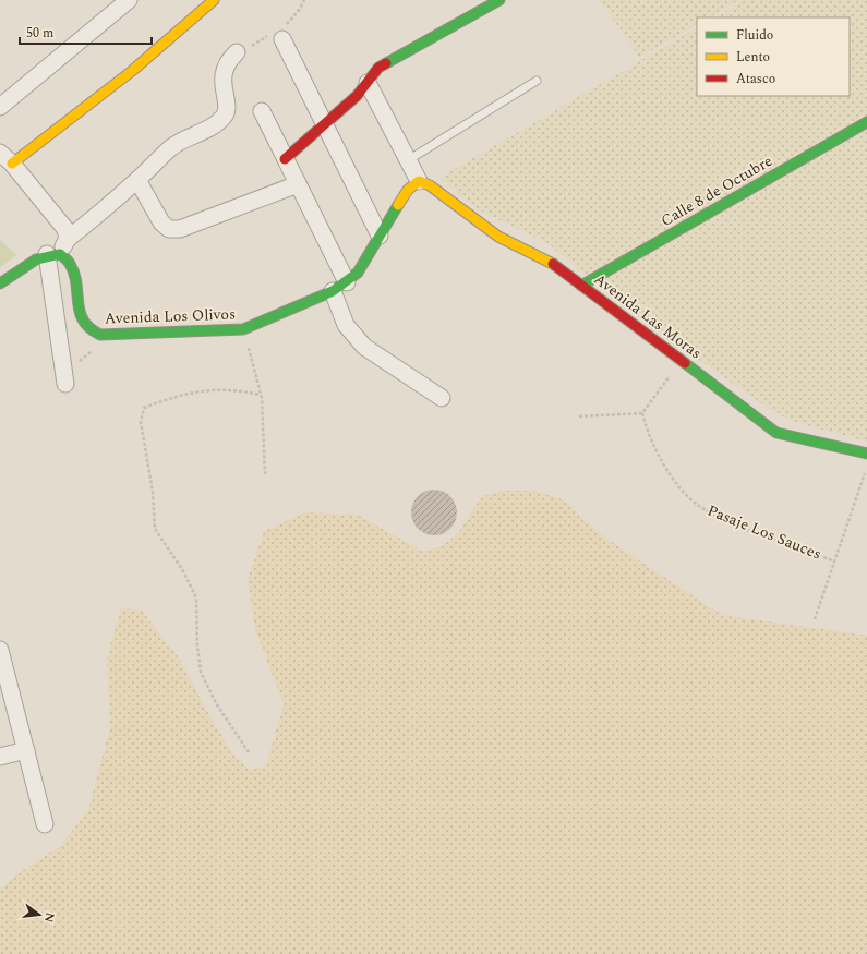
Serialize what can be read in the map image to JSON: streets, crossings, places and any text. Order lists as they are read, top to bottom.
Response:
{
  "streets": {
    "street": ["Calle 8 de Octubre", "Avenida Los Olivos", "Avenida Las Moras"],
    "path": ["Pasaje Los Sauces"]
  },
  "crossings": [
    ["Calle 8 de Octubre", "Avenida Las Moras"],
    ["Avenida Los Olivos", "Avenida Las Moras"]
  ],
  "legend": ["Fluido", "Lento", "Atasco"],
  "scale_bar": "50 m",
  "north": "right"
}
